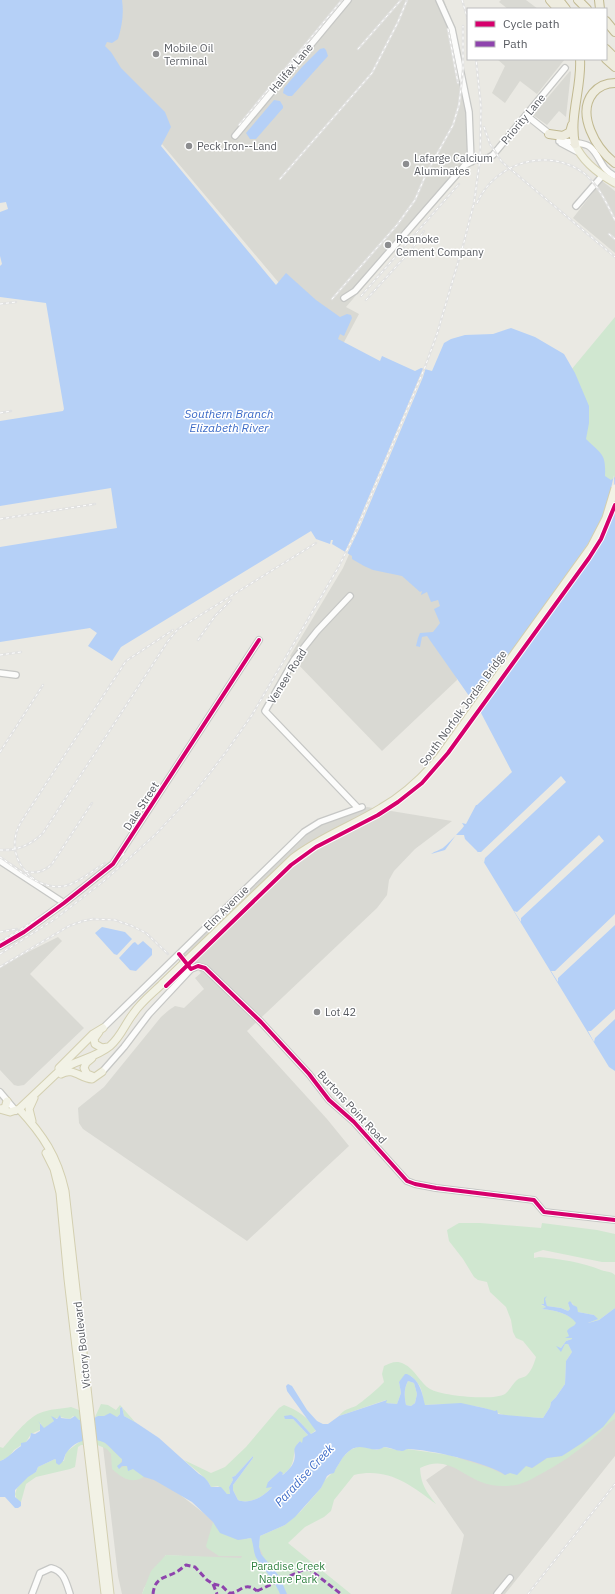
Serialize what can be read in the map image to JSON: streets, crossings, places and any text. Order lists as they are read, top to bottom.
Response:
{
  "streets": {
    "main road": ["South Norfolk Jordan Bridge", "Victory Boulevard"],
    "street": [
      "Halifax Lane",
      "Priority Lane",
      "Veneer Road",
      "Dale Street",
      "Elm Avenue",
      "Burtons Point Road"
    ]
  },
  "crossings": [
    ["Veneer Road", "Elm Avenue"]
  ],
  "water": ["Southern Branch Elizabeth River", "Paradise Creek"],
  "parks": ["Paradise Creek Nature Park"],
  "places": [
    "Mobile Oil Terminal",
    "Peck Iron--Land",
    "Lafarge Calcium Aluminates",
    "Roanoke Cement Company",
    "Lot 42"
  ],
  "legend": ["Cycle path", "Path"]
}
